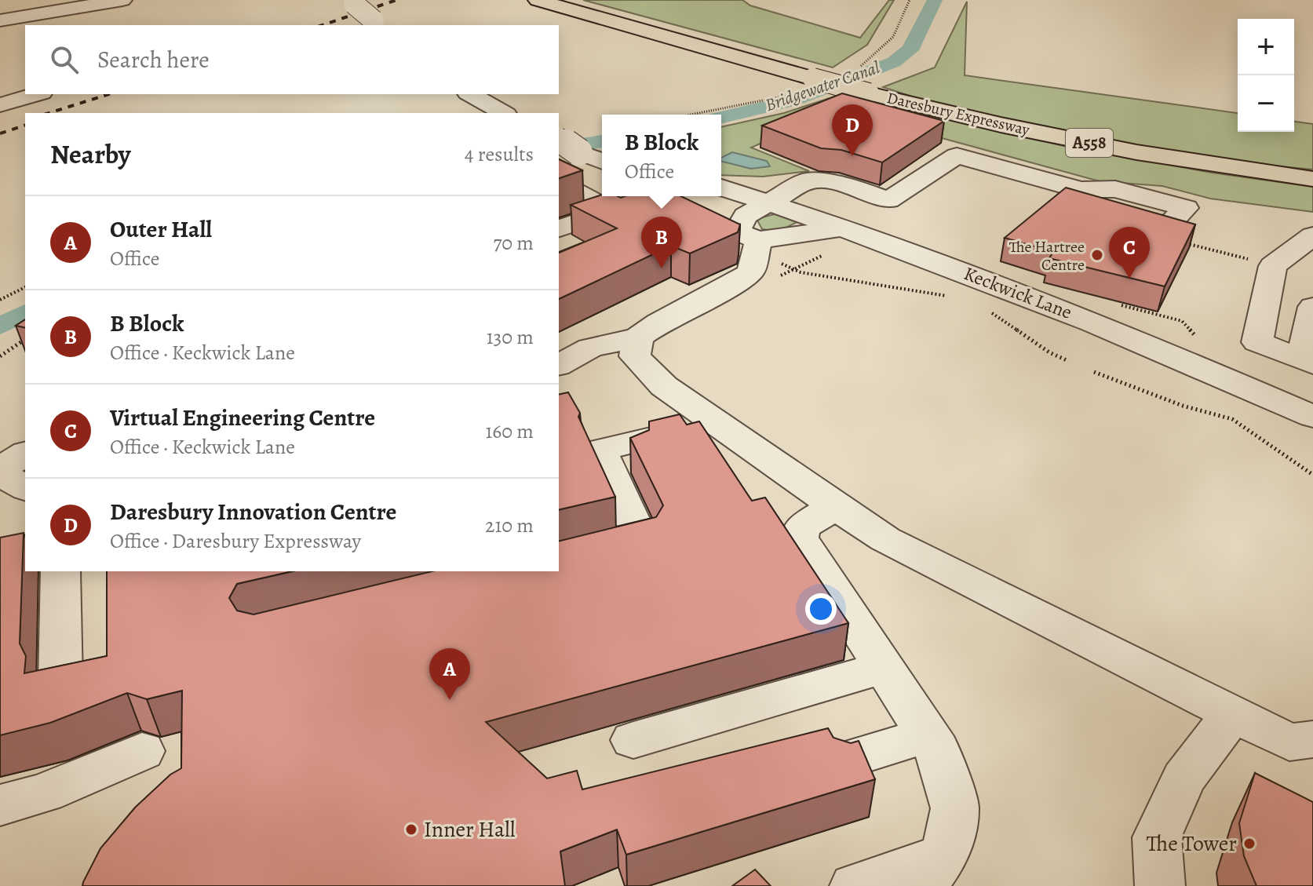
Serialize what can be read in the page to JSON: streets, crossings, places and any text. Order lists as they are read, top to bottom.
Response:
{
  "streets": {
    "main road": ["Daresbury Expressway", "A558"],
    "street": ["Keckwick Lane"]
  },
  "water": ["Bridgewater Canal"],
  "places": ["The Hartree Centre", "Inner Hall", "The Tower"],
  "page": {
    "map_buttons": ["+", "−"],
    "search": "Search here",
    "pins": [
      "D",
      "B",
      "C",
      "A"
    ],
    "heading": ["Nearby", "4 results"],
    "popup": ["B Block", "Office"],
    "list": [
      {
        "mark": "A",
        "name": "Outer Hall",
        "note": "Office",
        "value": "70 m"
      },
      {
        "mark": "B",
        "name": "B Block",
        "note": "Office · Keckwick Lane",
        "value": "130 m"
      },
      {
        "mark": "C",
        "name": "Virtual Engineering Centre",
        "note": "Office · Keckwick Lane",
        "value": "160 m"
      },
      {
        "mark": "D",
        "name": "Daresbury Innovation Centre",
        "note": "Office · Daresbury Expressway",
        "value": "210 m"
      }
    ]
  }
}
